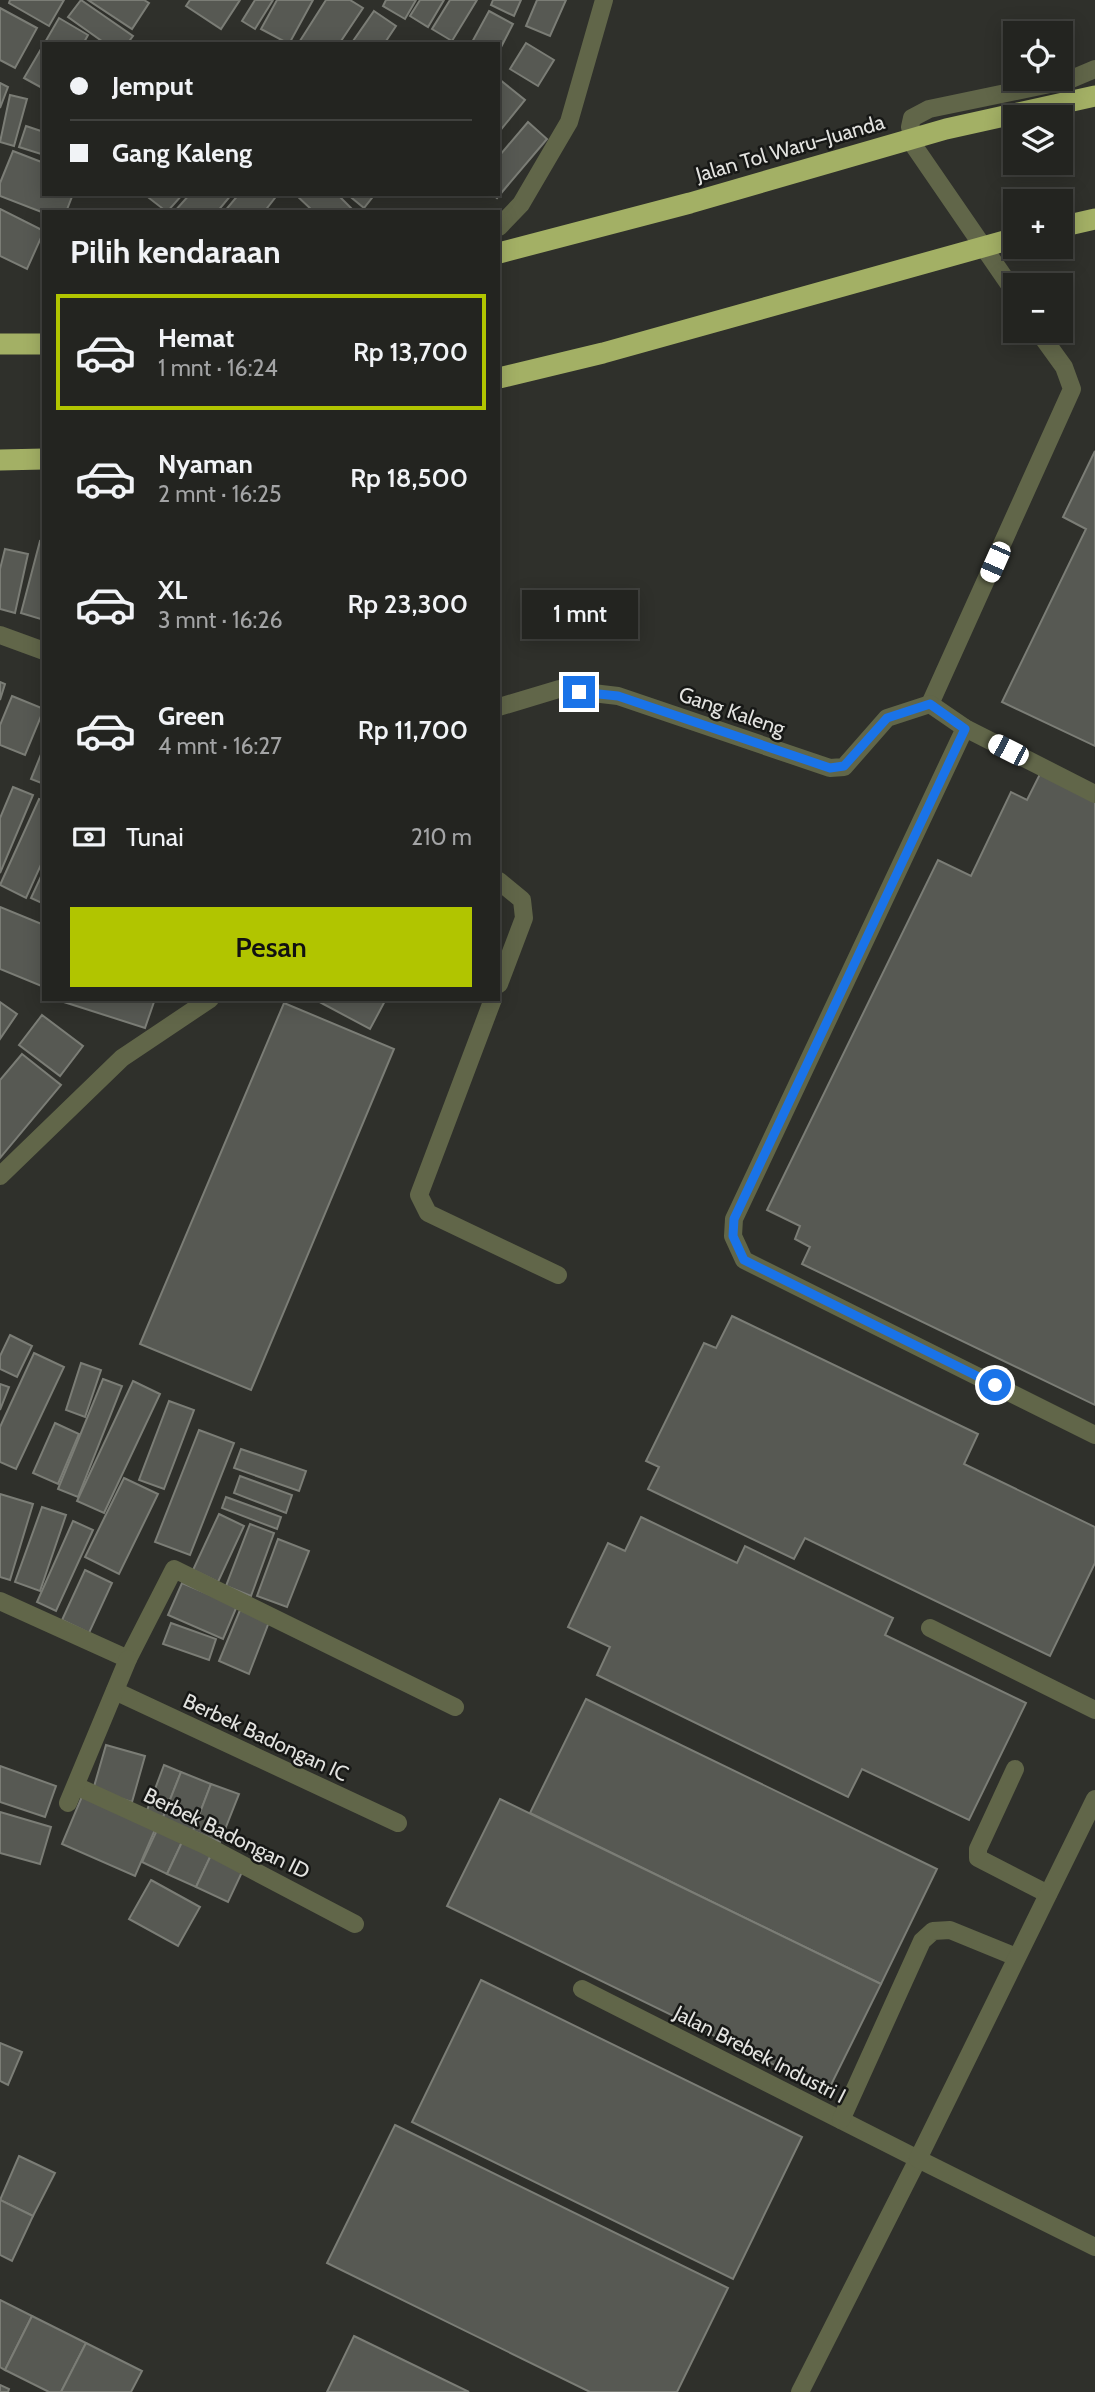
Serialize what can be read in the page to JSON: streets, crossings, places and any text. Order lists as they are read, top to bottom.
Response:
{
  "streets": {
    "highway": ["Jalan Tol Waru–Juanda"],
    "street": [
      "Gang Kaleng",
      "Berbek Badongan IC",
      "Berbek Badongan ID",
      "Jalan Brebek Industri I"
    ]
  },
  "page": {
    "map_buttons": ["+", "−"],
    "banner": ["Jemput", "Gang Kaleng"],
    "heading": "Pilih kendaraan",
    "list": [
      {
        "name": "Hemat",
        "note": "1 mnt · 16:24",
        "value": "Rp 13,700"
      },
      {
        "name": "Nyaman",
        "note": "2 mnt · 16:25",
        "value": "Rp 18,500"
      },
      {
        "name": "XL",
        "note": "3 mnt · 16:26",
        "value": "Rp 23,300"
      },
      {
        "name": "Green",
        "note": "4 mnt · 16:27",
        "value": "Rp 11,700"
      }
    ],
    "bubble": "1 mnt",
    "pay": ["Tunai", "210 m"],
    "buttons": "Pesan"
  }
}
